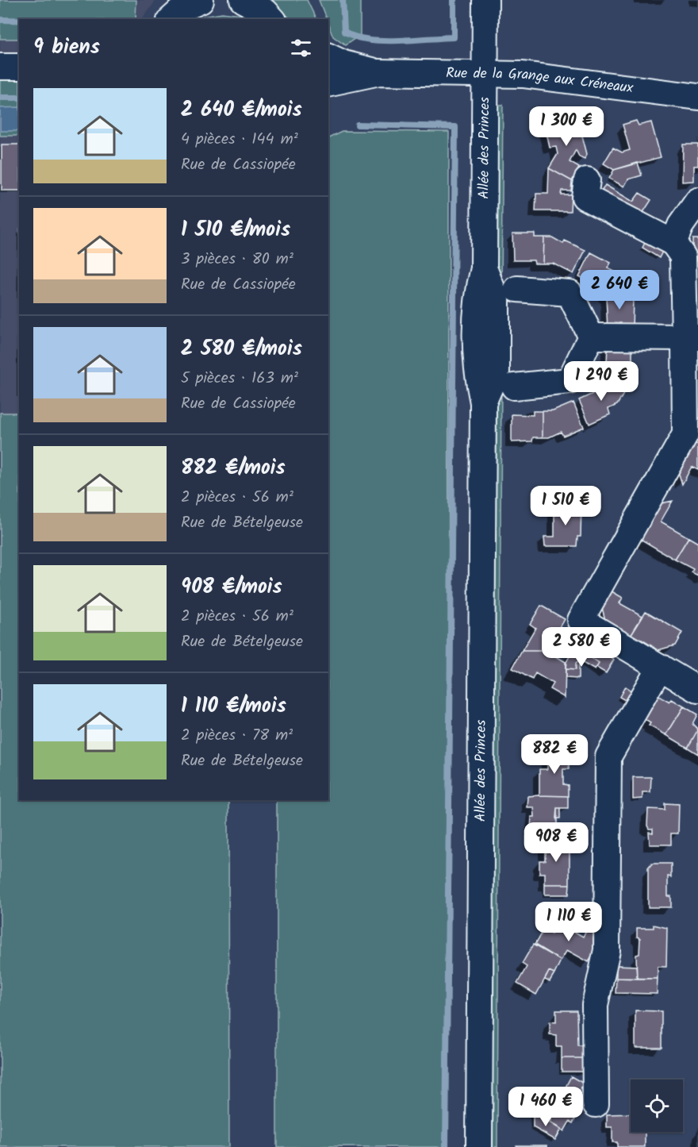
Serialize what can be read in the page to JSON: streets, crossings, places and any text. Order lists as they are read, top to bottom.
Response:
{
  "streets": {
    "street": ["Rue de la Grange aux Créneaux", "Allée des Princes"]
  },
  "crossings": [
    ["Rue de la Grange aux Créneaux", "Allée des Princes"]
  ],
  "page": {
    "heading": "9 biens",
    "list": [
      {
        "name": "2 640 €/mois",
        "note": "4 pièces · 144 m² · Rue de Cassiopée"
      },
      {
        "name": "1 510 €/mois",
        "note": "3 pièces · 80 m² · Rue de Cassiopée"
      },
      {
        "name": "2 580 €/mois",
        "note": "5 pièces · 163 m² · Rue de Cassiopée"
      },
      {
        "name": "882 €/mois",
        "note": "2 pièces · 56 m² · Rue de Bételgeuse"
      },
      {
        "name": "908 €/mois",
        "note": "2 pièces · 56 m² · Rue de Bételgeuse"
      },
      {
        "name": "1 110 €/mois",
        "note": "2 pièces · 78 m² · Rue de Bételgeuse"
      }
    ],
    "price": [
      "1 300 €",
      "2 640 €",
      "1 290 €",
      "1 510 €",
      "2 580 €",
      "882 €",
      "908 €",
      "1 110 €",
      "1 460 €"
    ]
  }
}
